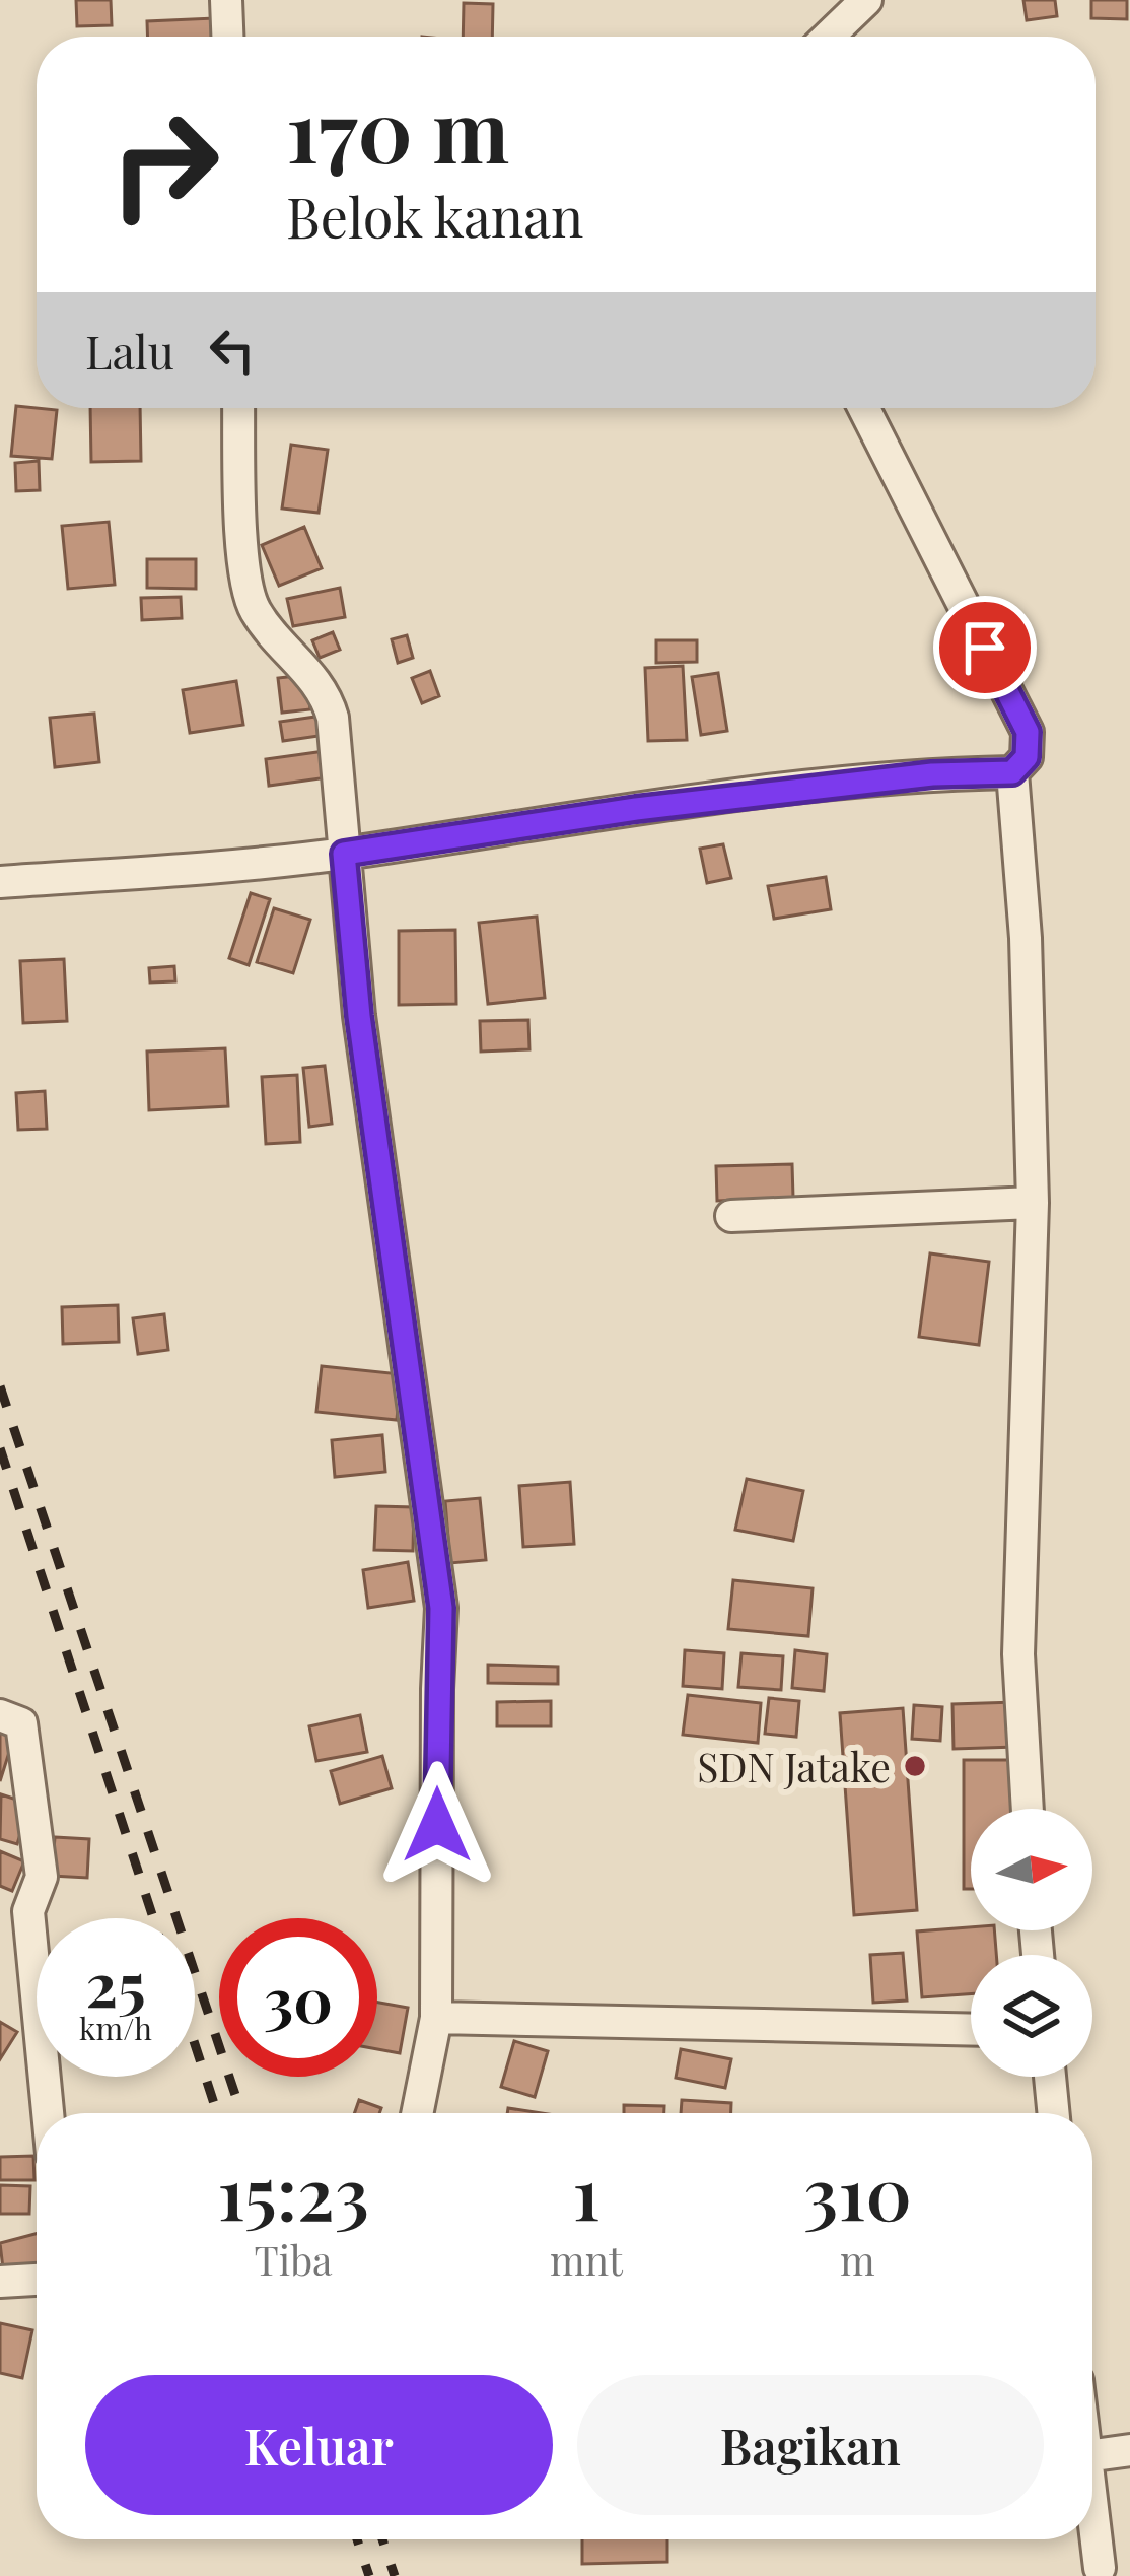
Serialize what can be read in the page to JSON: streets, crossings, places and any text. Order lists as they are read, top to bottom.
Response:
{
  "places": ["SDN Jatake"],
  "north": "right",
  "page": {
    "turn": ["170 m", "Belok kanan"],
    "then": "Lalu",
    "speed": "25 km/h",
    "limit": "30",
    "eta": [
      "15:23",
      "Tiba",
      "1",
      "mnt",
      "310",
      "m"
    ],
    "buttons": ["Keluar", "Bagikan"]
  }
}
